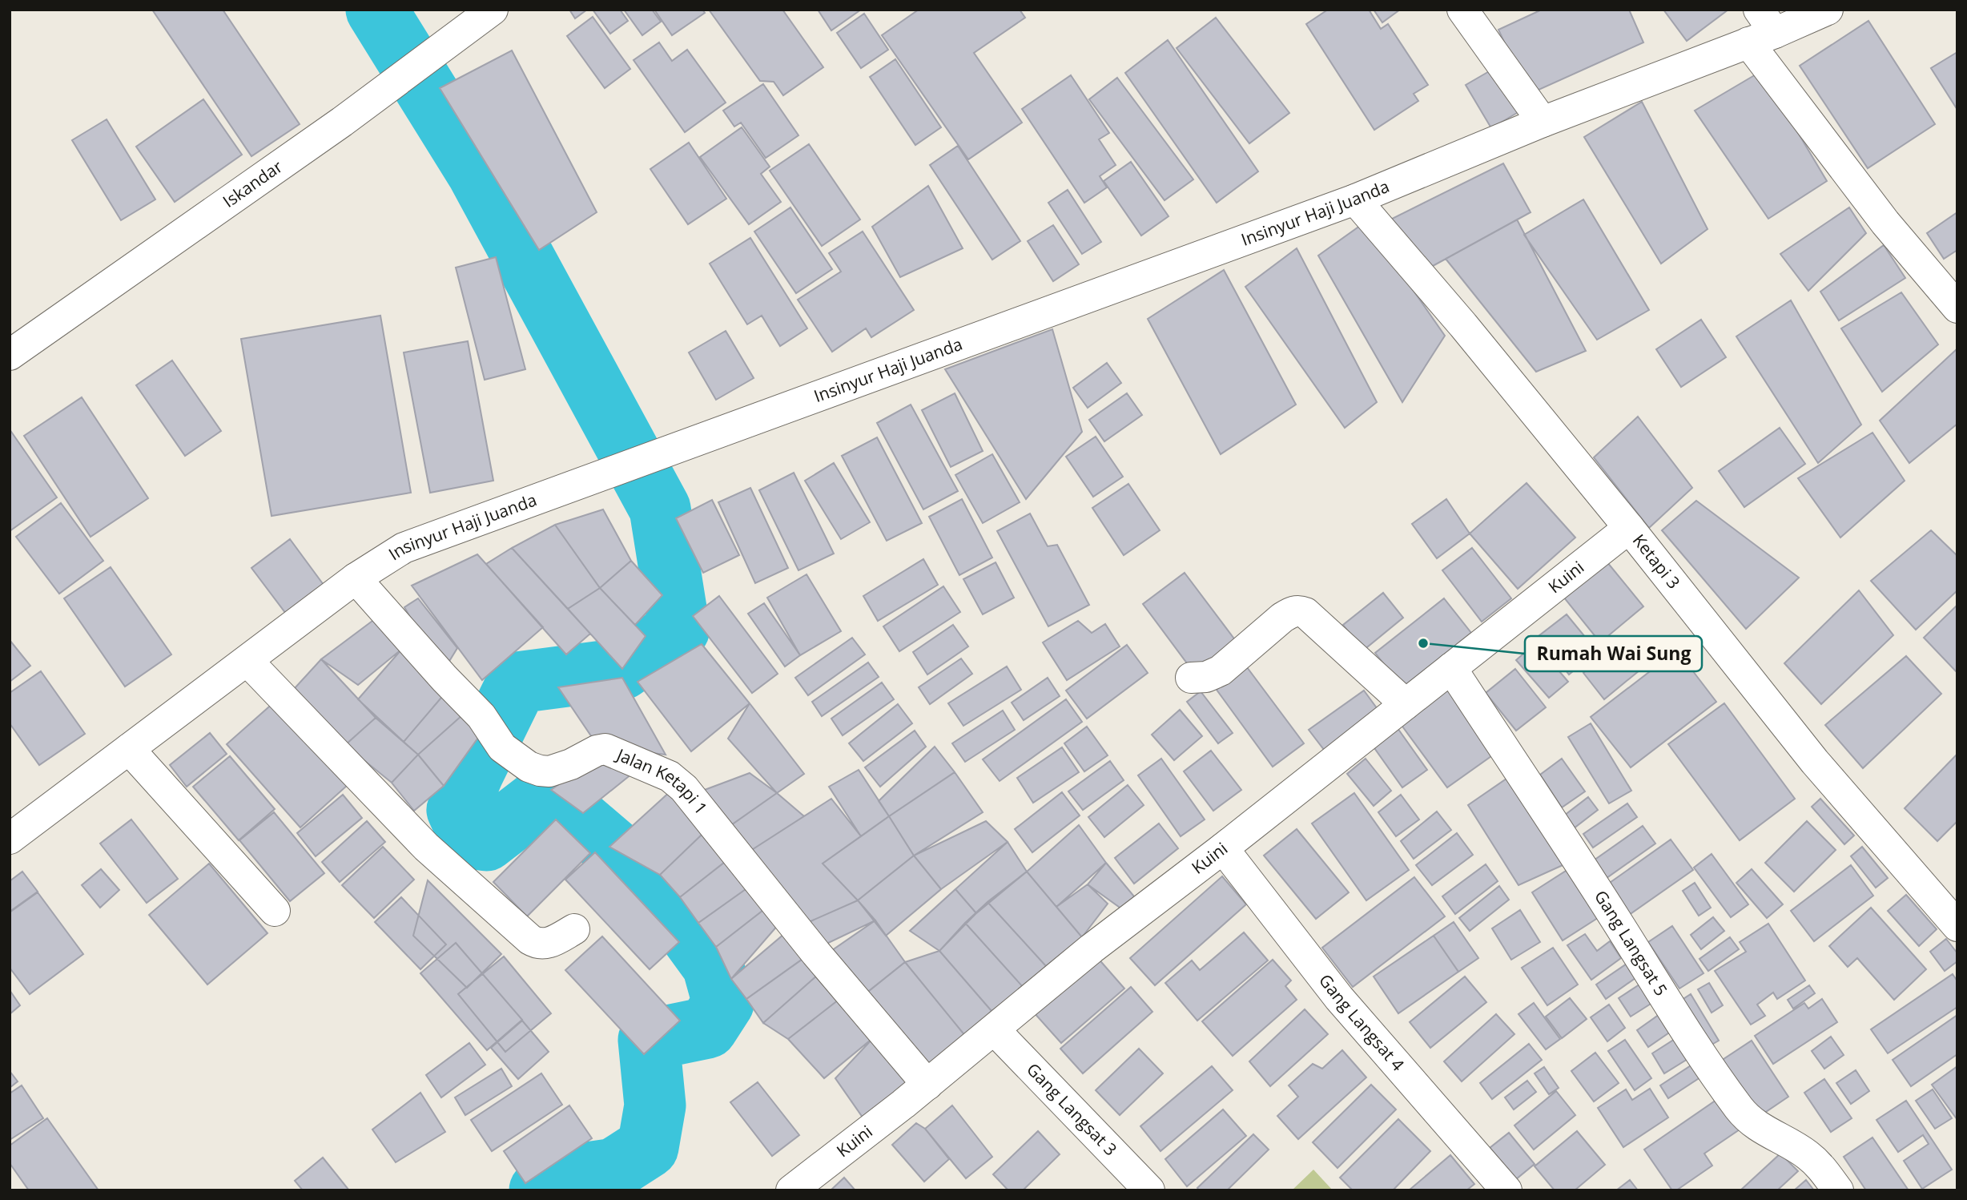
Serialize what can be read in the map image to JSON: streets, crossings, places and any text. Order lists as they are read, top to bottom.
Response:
{
  "streets": {
    "street": [
      "Iskandar",
      "Insinyur Haji Juanda",
      "Ketapi 3",
      "Kuini",
      "Jalan Ketapi 1",
      "Gang Langsat 5",
      "Gang Langsat 4",
      "Gang Langsat 3"
    ]
  },
  "crossings": [
    ["Insinyur Haji Juanda", "Ketapi 3"],
    ["Insinyur Haji Juanda", "Jalan Ketapi 1"],
    ["Ketapi 3", "Kuini"],
    ["Kuini", "Jalan Ketapi 1"],
    ["Kuini", "Gang Langsat 5"],
    ["Kuini", "Gang Langsat 4"],
    ["Kuini", "Gang Langsat 3"]
  ],
  "places": ["Rumah Wai Sung"]
}
